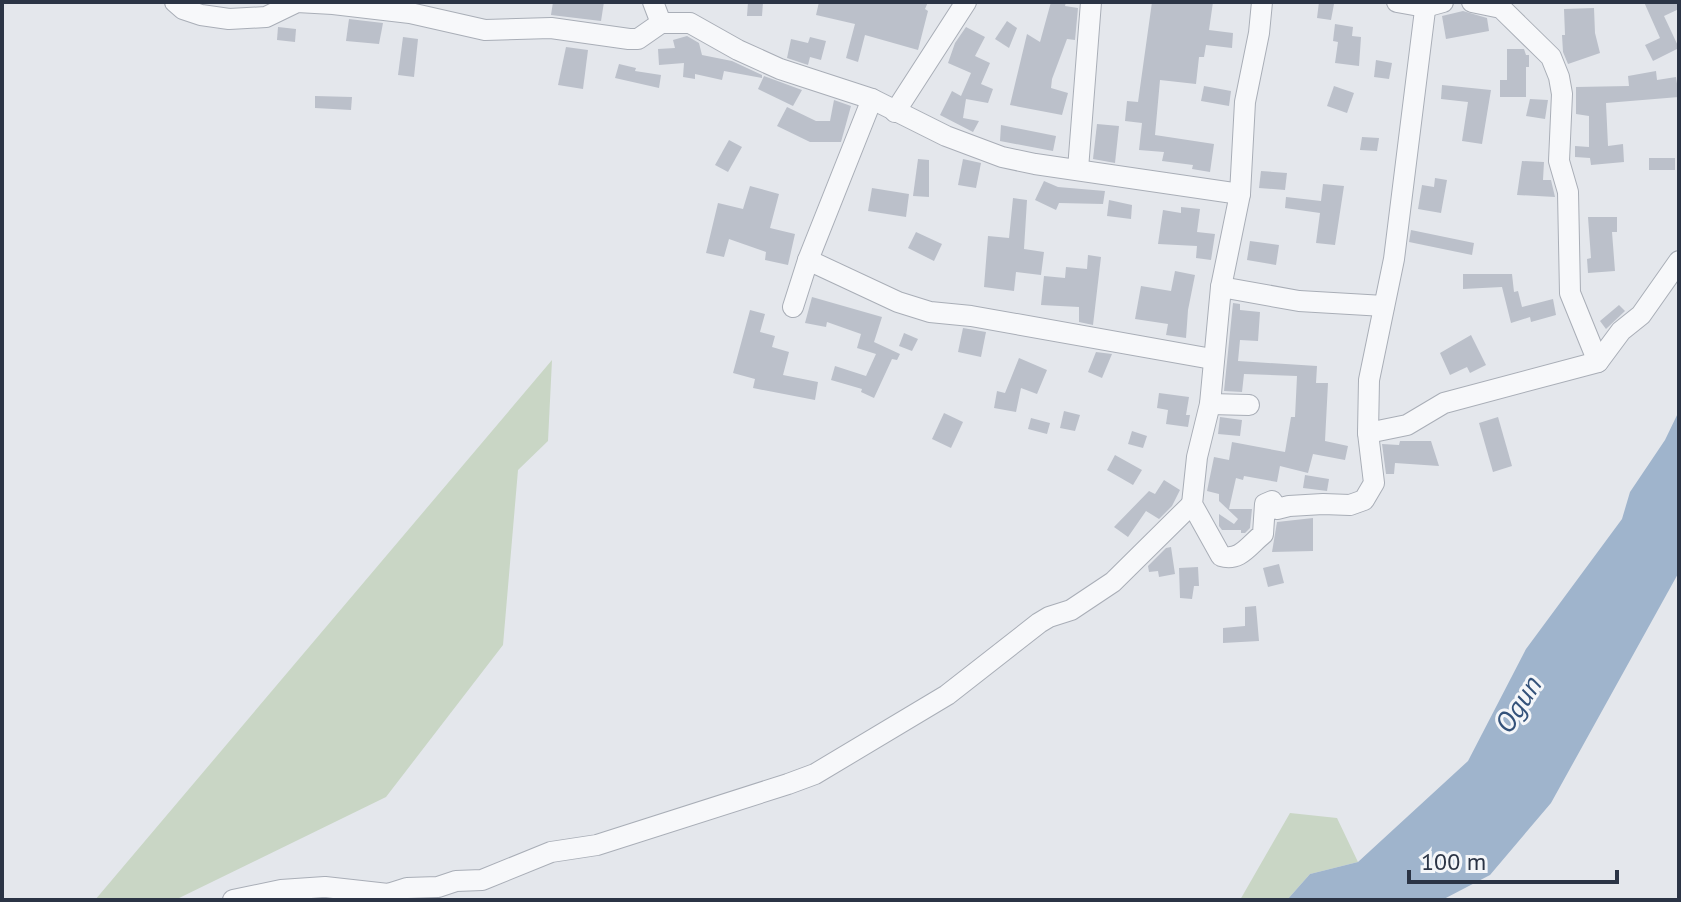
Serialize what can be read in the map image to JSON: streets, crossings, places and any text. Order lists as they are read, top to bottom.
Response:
{
  "water": ["Ogun"],
  "scale_bar": "100 m"
}
